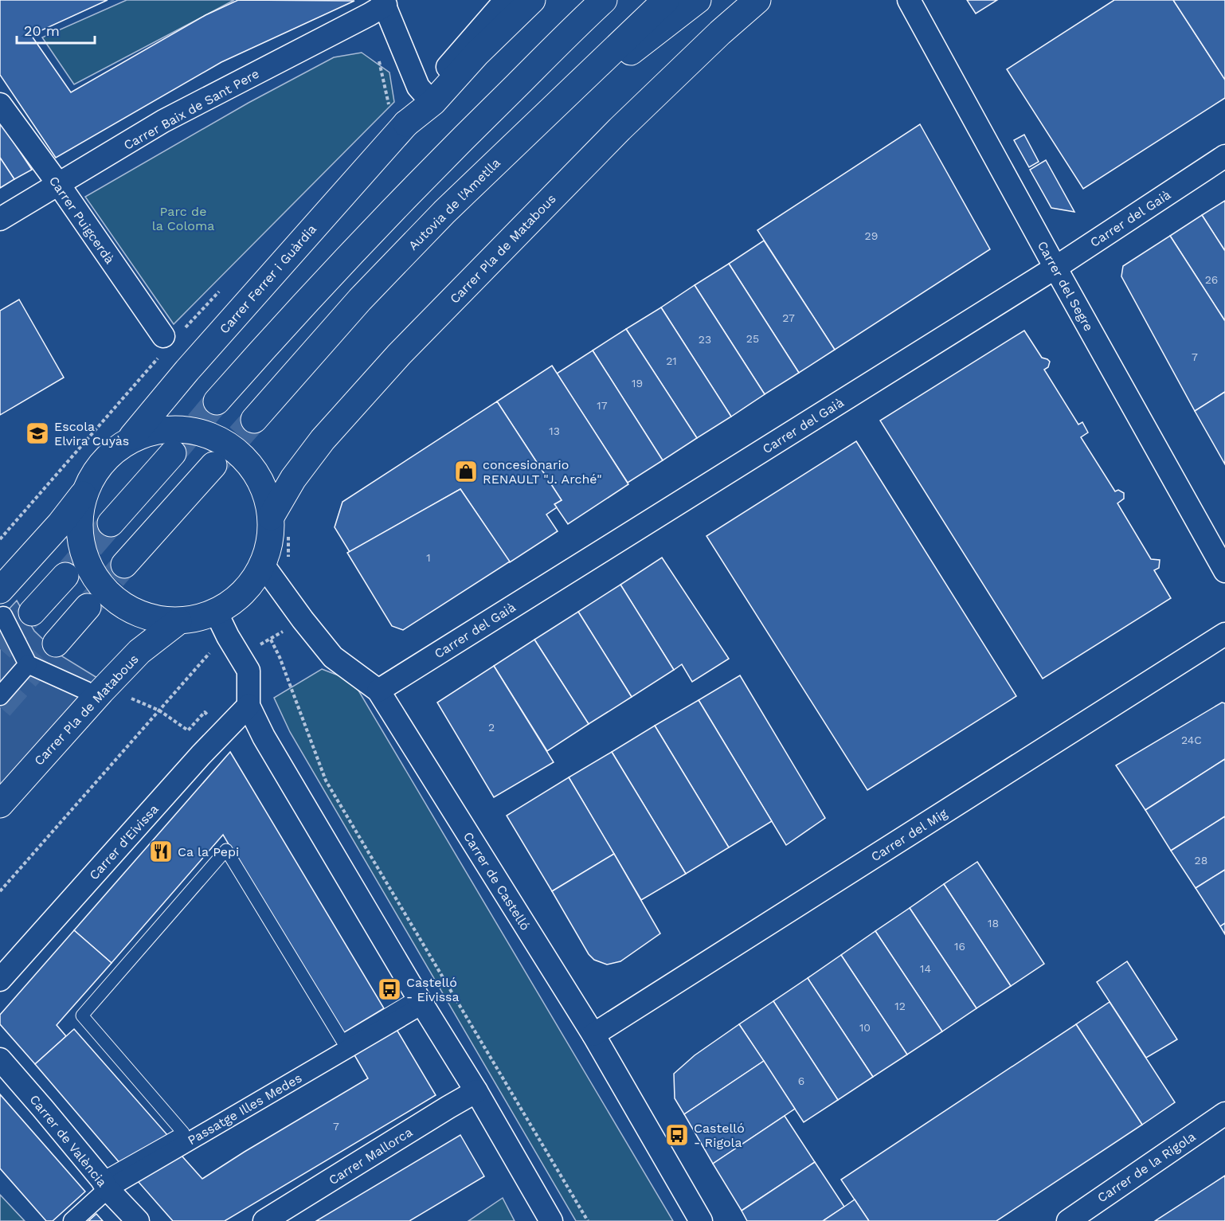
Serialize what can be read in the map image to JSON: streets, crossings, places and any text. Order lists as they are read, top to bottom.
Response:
{
  "streets": {
    "main road": ["Autovia de l'Ametlla", "Carrer Pla de Matabous", "Carrer Ferrer i Guàrdia"],
    "street": [
      "Carrer Baix de Sant Pere",
      "Carrer del Gaià",
      "Carrer Puigcerdà",
      "Carrer del Segre",
      "Carrer del Mig",
      "Carrer d'Eivissa",
      "Carrer de Castelló",
      "Passatge Illes Medes",
      "Carrer de València",
      "Carrer Mallorca",
      "Carrer de la Rigola"
    ]
  },
  "crossings": [
    ["Carrer Baix de Sant Pere", "Carrer Puigcerdà"],
    ["Carrer del Gaià", "Carrer del Segre"],
    ["Carrer del Gaià", "Carrer de Castelló"],
    ["Carrer del Mig", "Carrer de Castelló"],
    ["Passatge Illes Medes", "Carrer de València"]
  ],
  "parks": ["Parc de la Coloma"],
  "places": {
    "school or university": ["Escola Elvira Cuyàs"],
    "shop": ["concesionario RENAULT \"J. Arché\""],
    "restaurant": ["Ca la Pepi"],
    "bus stop": ["Castelló - Eivissa", "Castelló - Rigola"]
  },
  "house_numbers": [
    "29",
    "26",
    "27",
    "25",
    "23",
    "7",
    "21",
    "19",
    "17",
    "13",
    "1",
    "2",
    "24C",
    "28",
    "18",
    "16",
    "14",
    "12",
    "10",
    "6",
    "7"
  ],
  "scale_bar": "20 m"
}
